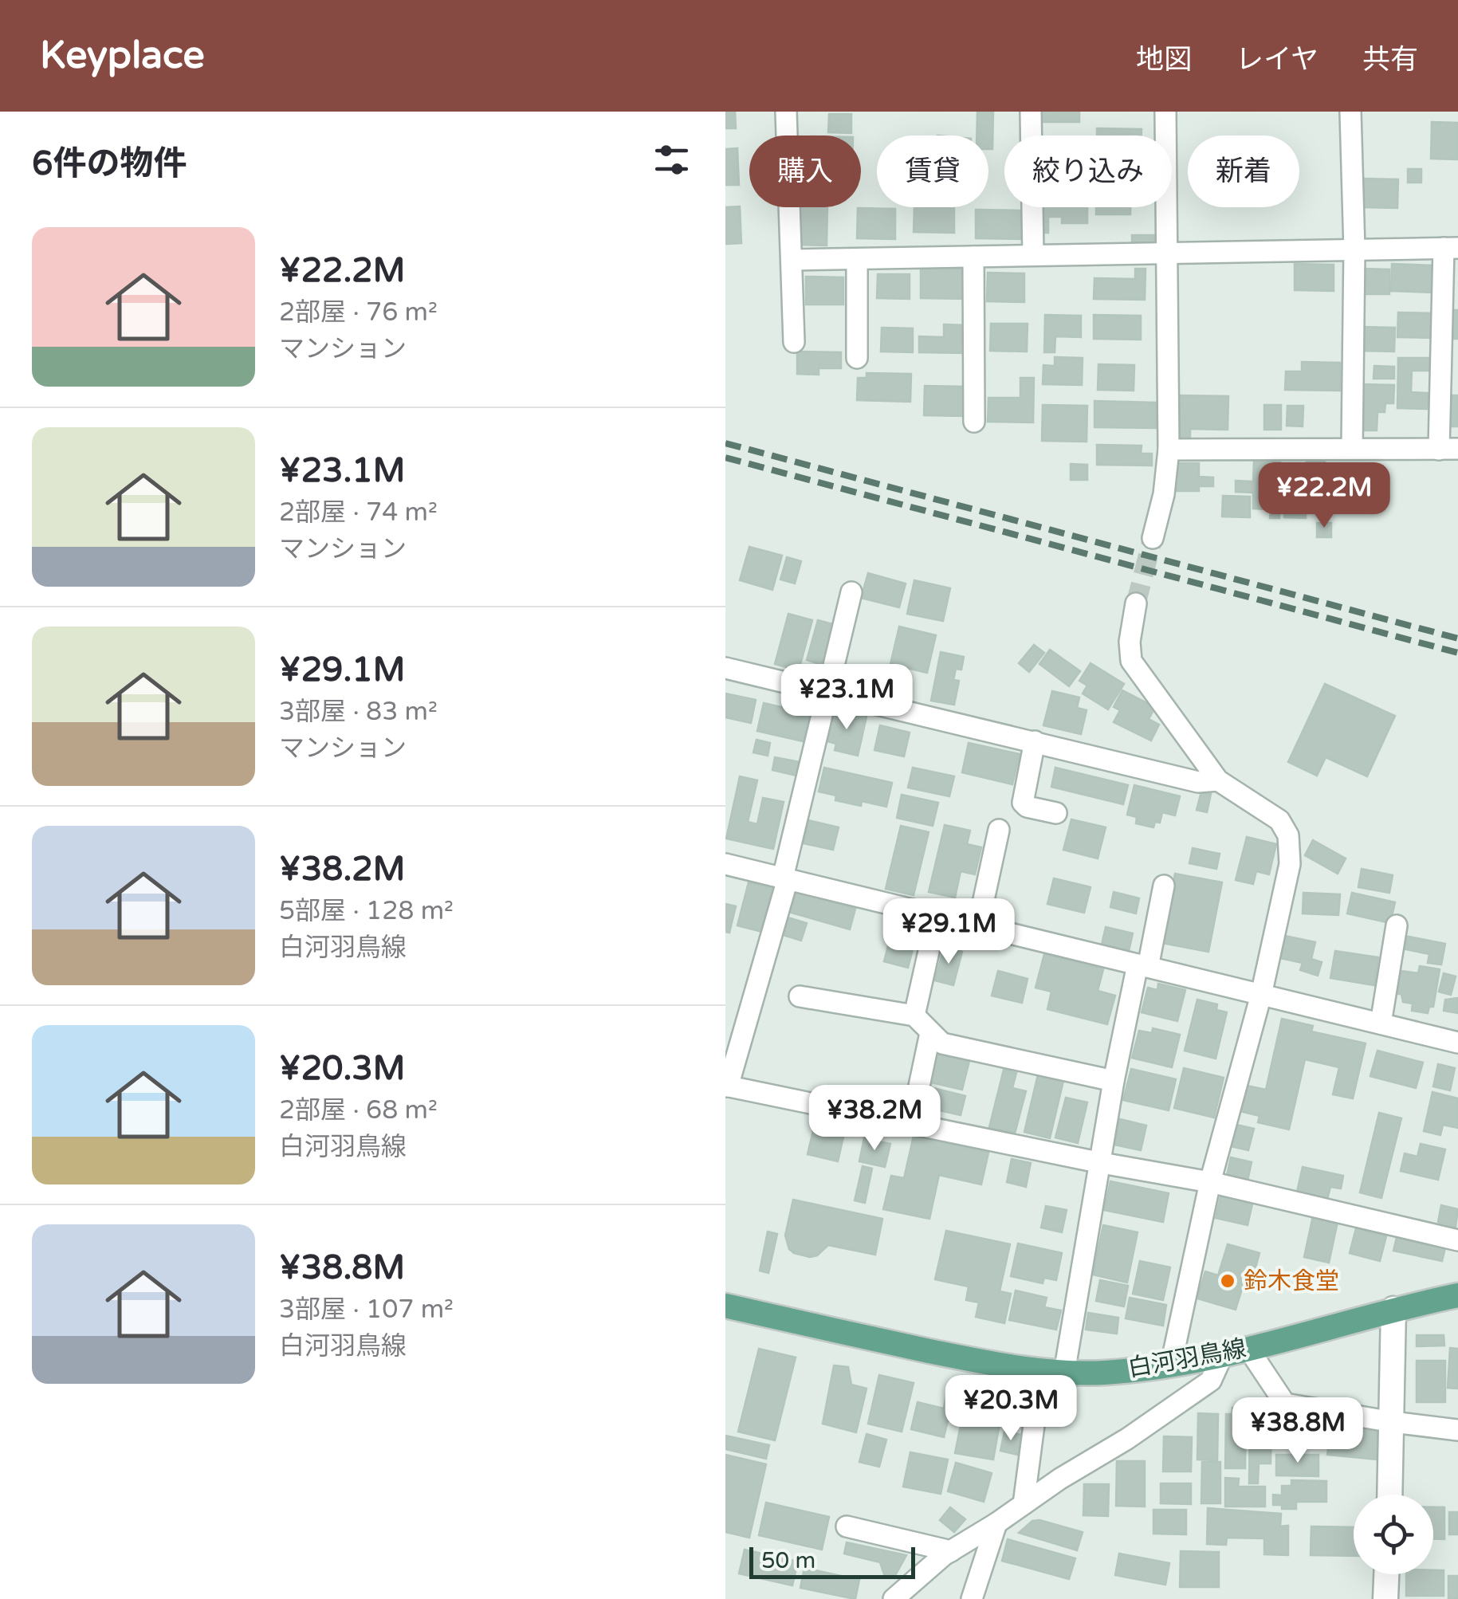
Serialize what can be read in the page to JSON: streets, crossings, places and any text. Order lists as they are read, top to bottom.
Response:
{
  "streets": {
    "main road": ["白河羽鳥線"]
  },
  "places": ["鈴木食堂"],
  "scale_bar": "50 m",
  "page": {
    "header": "Keyplace",
    "nav": ["地図", "レイヤ", "共有"],
    "heading": "6件の物件",
    "chip": [
      "購入",
      "賃貸",
      "絞り込み",
      "新着"
    ],
    "list": [
      {
        "name": "¥22.2M",
        "note": "2部屋 · 76 m² · マンション"
      },
      {
        "name": "¥23.1M",
        "note": "2部屋 · 74 m² · マンション"
      },
      {
        "name": "¥29.1M",
        "note": "3部屋 · 83 m² · マンション"
      },
      {
        "name": "¥38.2M",
        "note": "5部屋 · 128 m² · 白河羽鳥線"
      },
      {
        "name": "¥20.3M",
        "note": "2部屋 · 68 m² · 白河羽鳥線"
      },
      {
        "name": "¥38.8M",
        "note": "3部屋 · 107 m² · 白河羽鳥線"
      }
    ],
    "price": [
      "¥22.2M",
      "¥23.1M",
      "¥29.1M",
      "¥38.2M",
      "¥20.3M",
      "¥38.8M"
    ],
    "scale": "50 m"
  }
}
